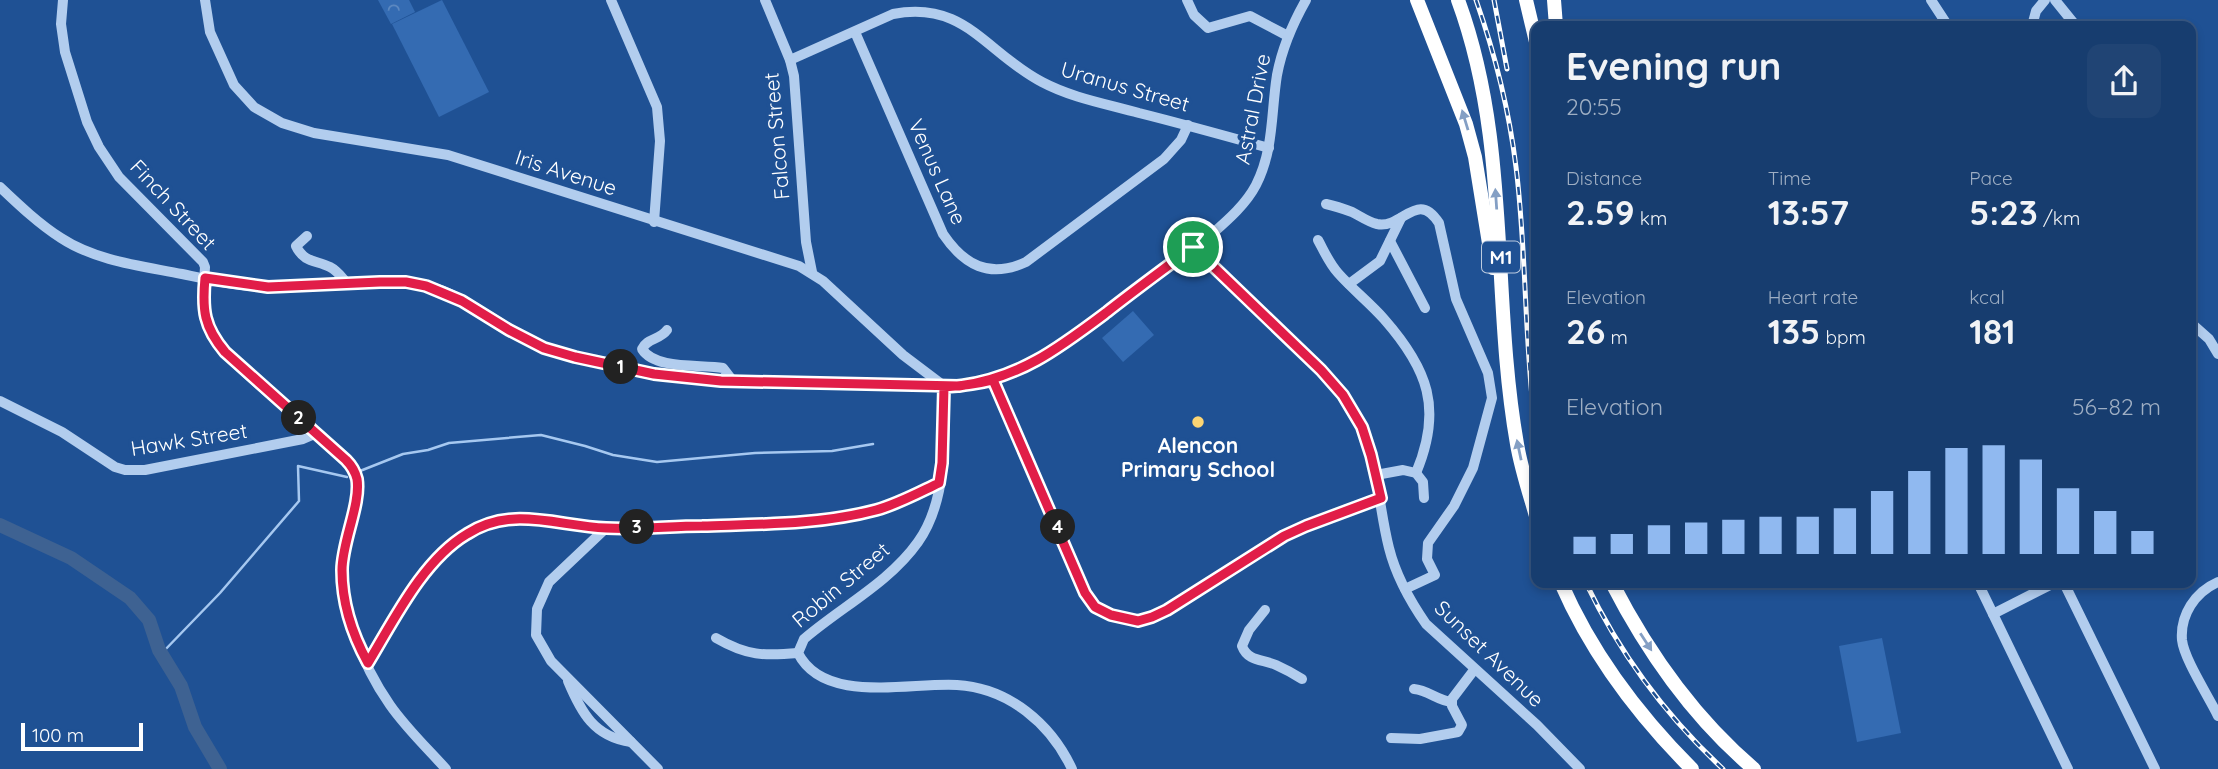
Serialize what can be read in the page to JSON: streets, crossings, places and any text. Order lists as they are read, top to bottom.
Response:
{
  "streets": {
    "highway": ["M1"],
    "street": [
      "Uranus Street",
      "Astral Drive",
      "Falcon Street",
      "Venus Lane",
      "Iris Avenue",
      "Finch Street",
      "Hawk Street",
      "Robin Street",
      "Sunset Avenue"
    ]
  },
  "crossings": [
    ["Uranus Street", "Astral Drive"],
    ["Uranus Street", "Falcon Street"],
    ["Uranus Street", "Venus Lane"],
    ["Astral Drive", "Iris Avenue"],
    ["Astral Drive", "Finch Street"],
    ["Astral Drive", "Robin Street"],
    ["Astral Drive", "Sunset Avenue"],
    ["Falcon Street", "Iris Avenue"],
    ["Iris Avenue", "Robin Street"]
  ],
  "places": ["Alencon Primary School"],
  "scale_bar": "100 m",
  "page": {
    "heading": ["Evening run", "20:55"],
    "stats": [
      ["Distance", "2.59 km"],
      ["Time", "13:57"],
      ["Pace", "5:23 /km"],
      ["Elevation", "26 m"],
      ["Heart rate", "135 bpm"],
      ["kcal", "181"]
    ],
    "pins": [
      "1",
      "2",
      "3",
      "4"
    ],
    "chart": ["Elevation", "56–82 m"],
    "scale": "100 m"
  }
}
